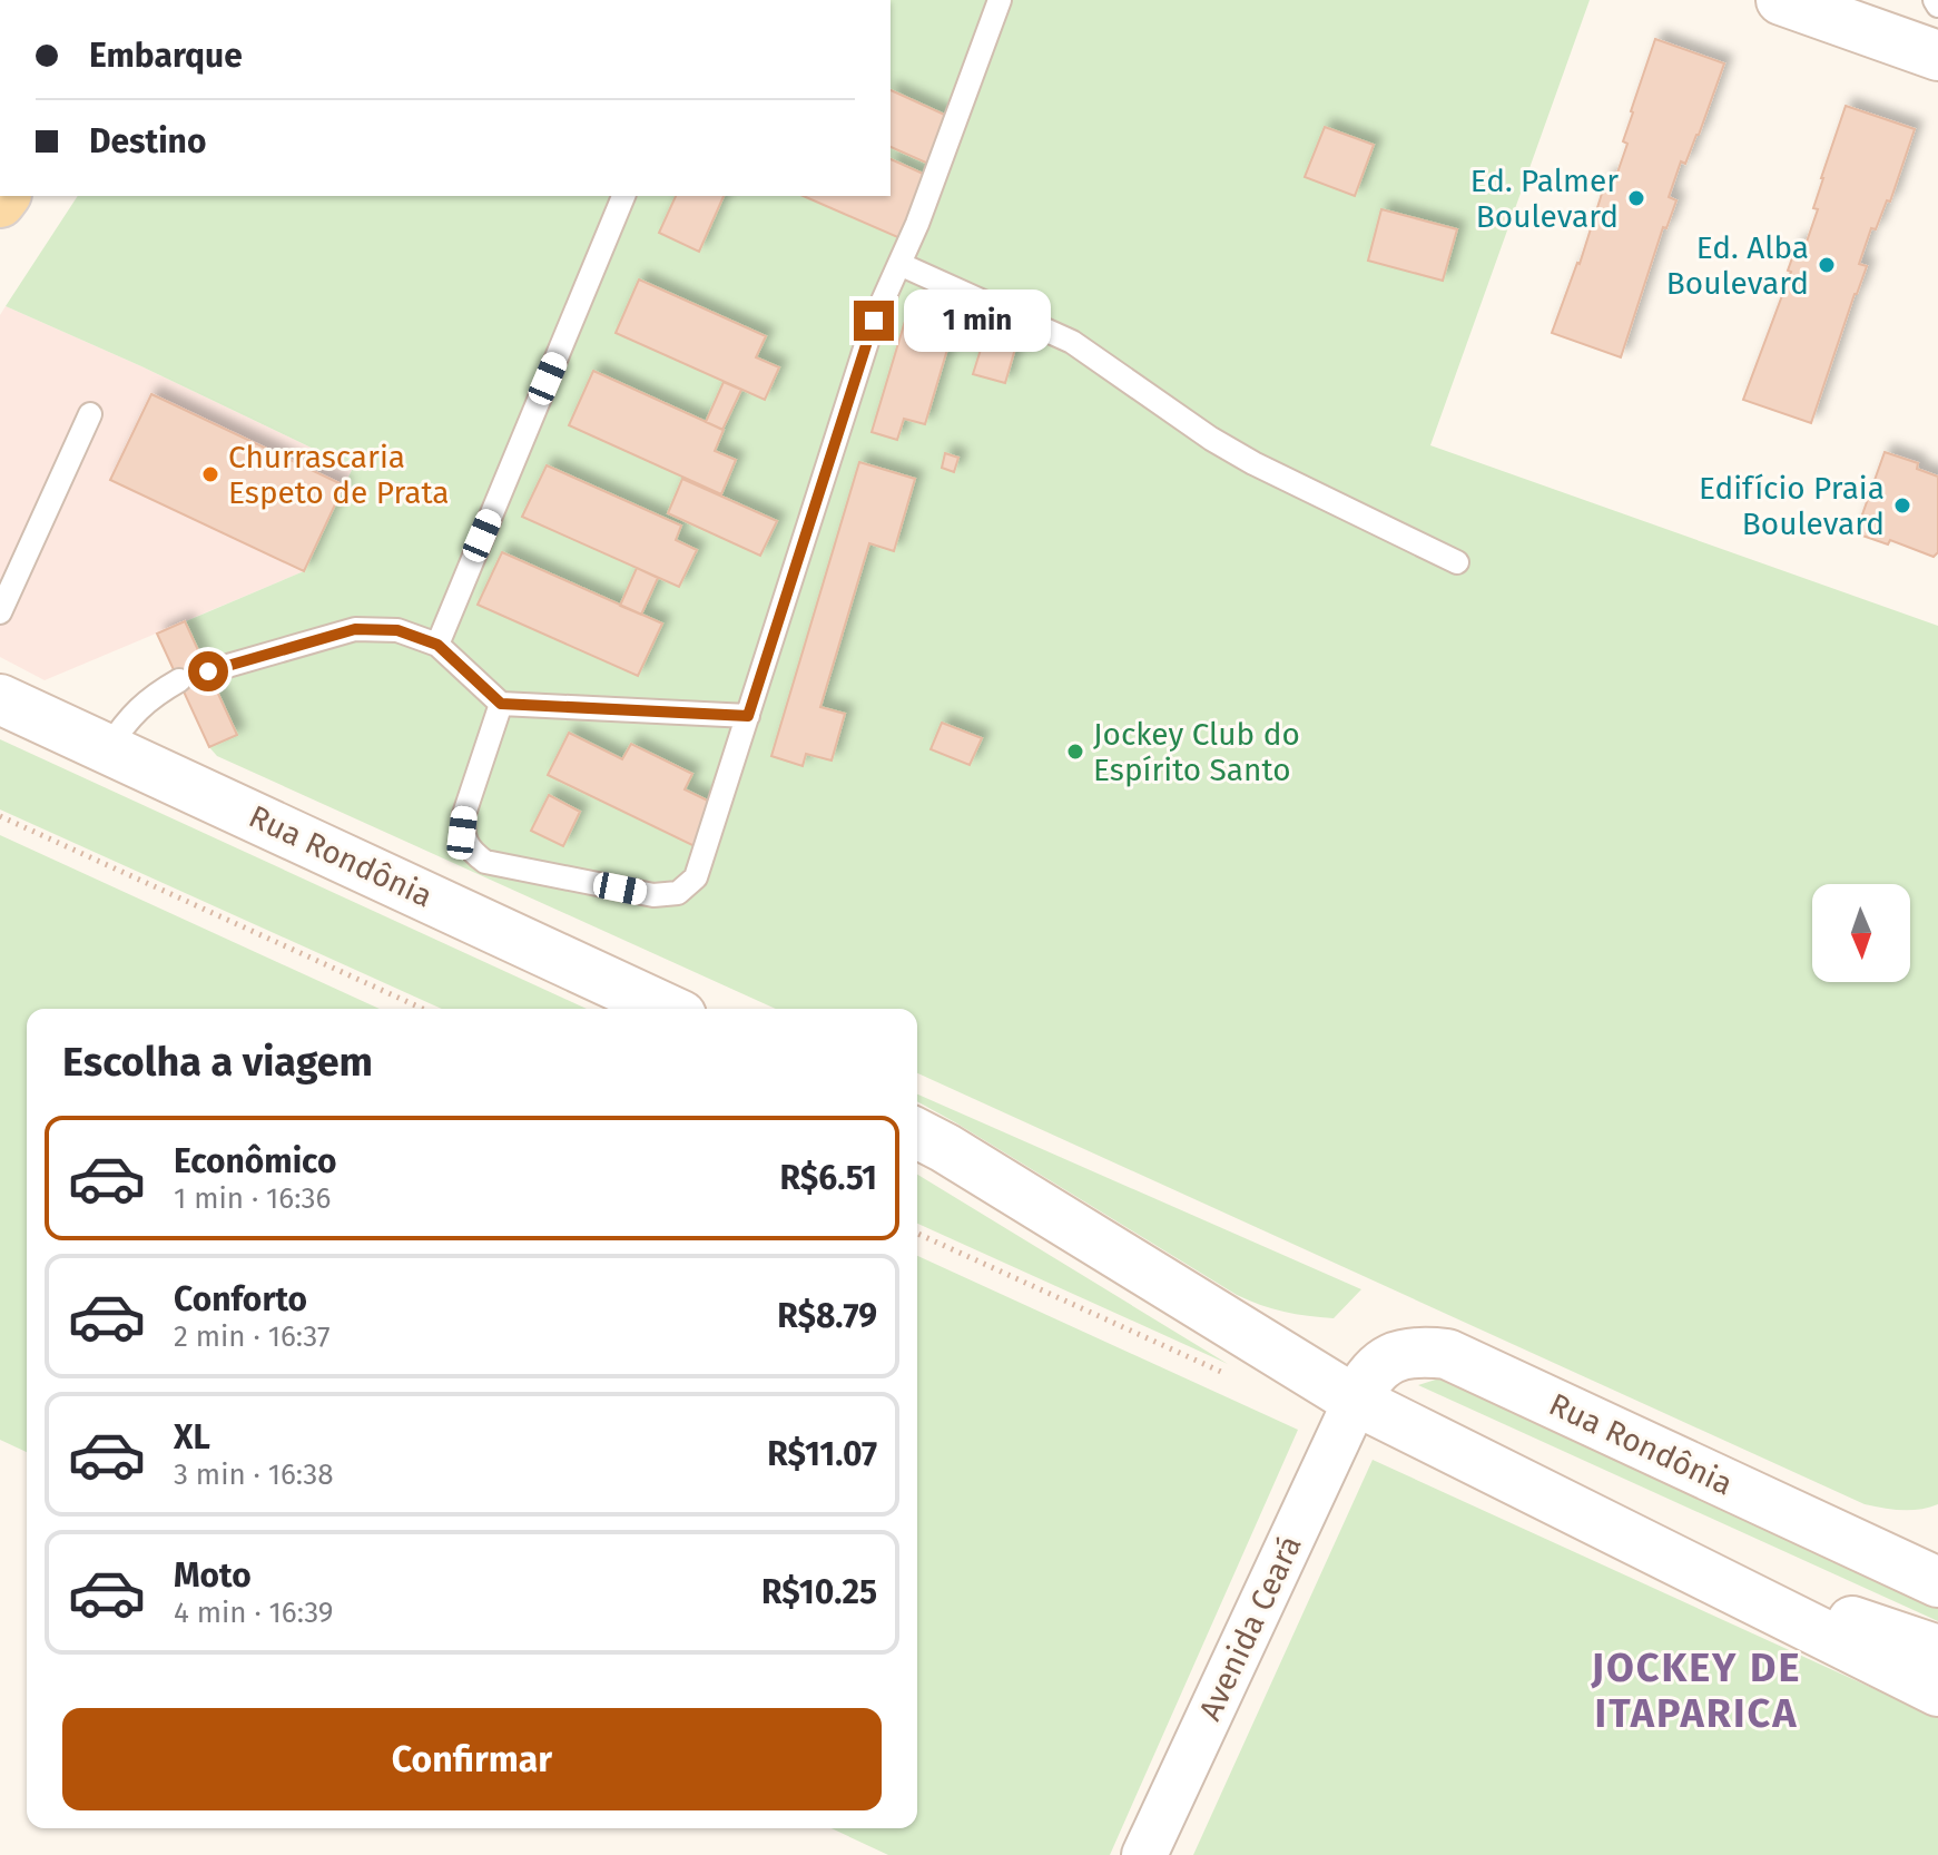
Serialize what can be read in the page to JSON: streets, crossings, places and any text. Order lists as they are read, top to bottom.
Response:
{
  "streets": {
    "street": ["Rua Rondônia", "Avenida Ceará"]
  },
  "crossings": [
    ["Rua Rondônia", "Avenida Ceará"]
  ],
  "districts": ["JOCKEY DE ITAPARICA"],
  "places": [
    "Ed. Palmer Boulevard",
    "Ed. Alba Boulevard",
    "Churrascaria Espeto de Prata",
    "Edifício Praia Boulevard",
    "Jockey Club do Espírito Santo"
  ],
  "north": "bottom",
  "page": {
    "banner": ["Embarque", "Destino"],
    "bubble": "1 min",
    "heading": "Escolha a viagem",
    "list": [
      {
        "name": "Econômico",
        "note": "1 min · 16:36",
        "value": "R$6.51"
      },
      {
        "name": "Conforto",
        "note": "2 min · 16:37",
        "value": "R$8.79"
      },
      {
        "name": "XL",
        "note": "3 min · 16:38",
        "value": "R$11.07"
      },
      {
        "name": "Moto",
        "note": "4 min · 16:39",
        "value": "R$10.25"
      }
    ],
    "buttons": "Confirmar"
  }
}
